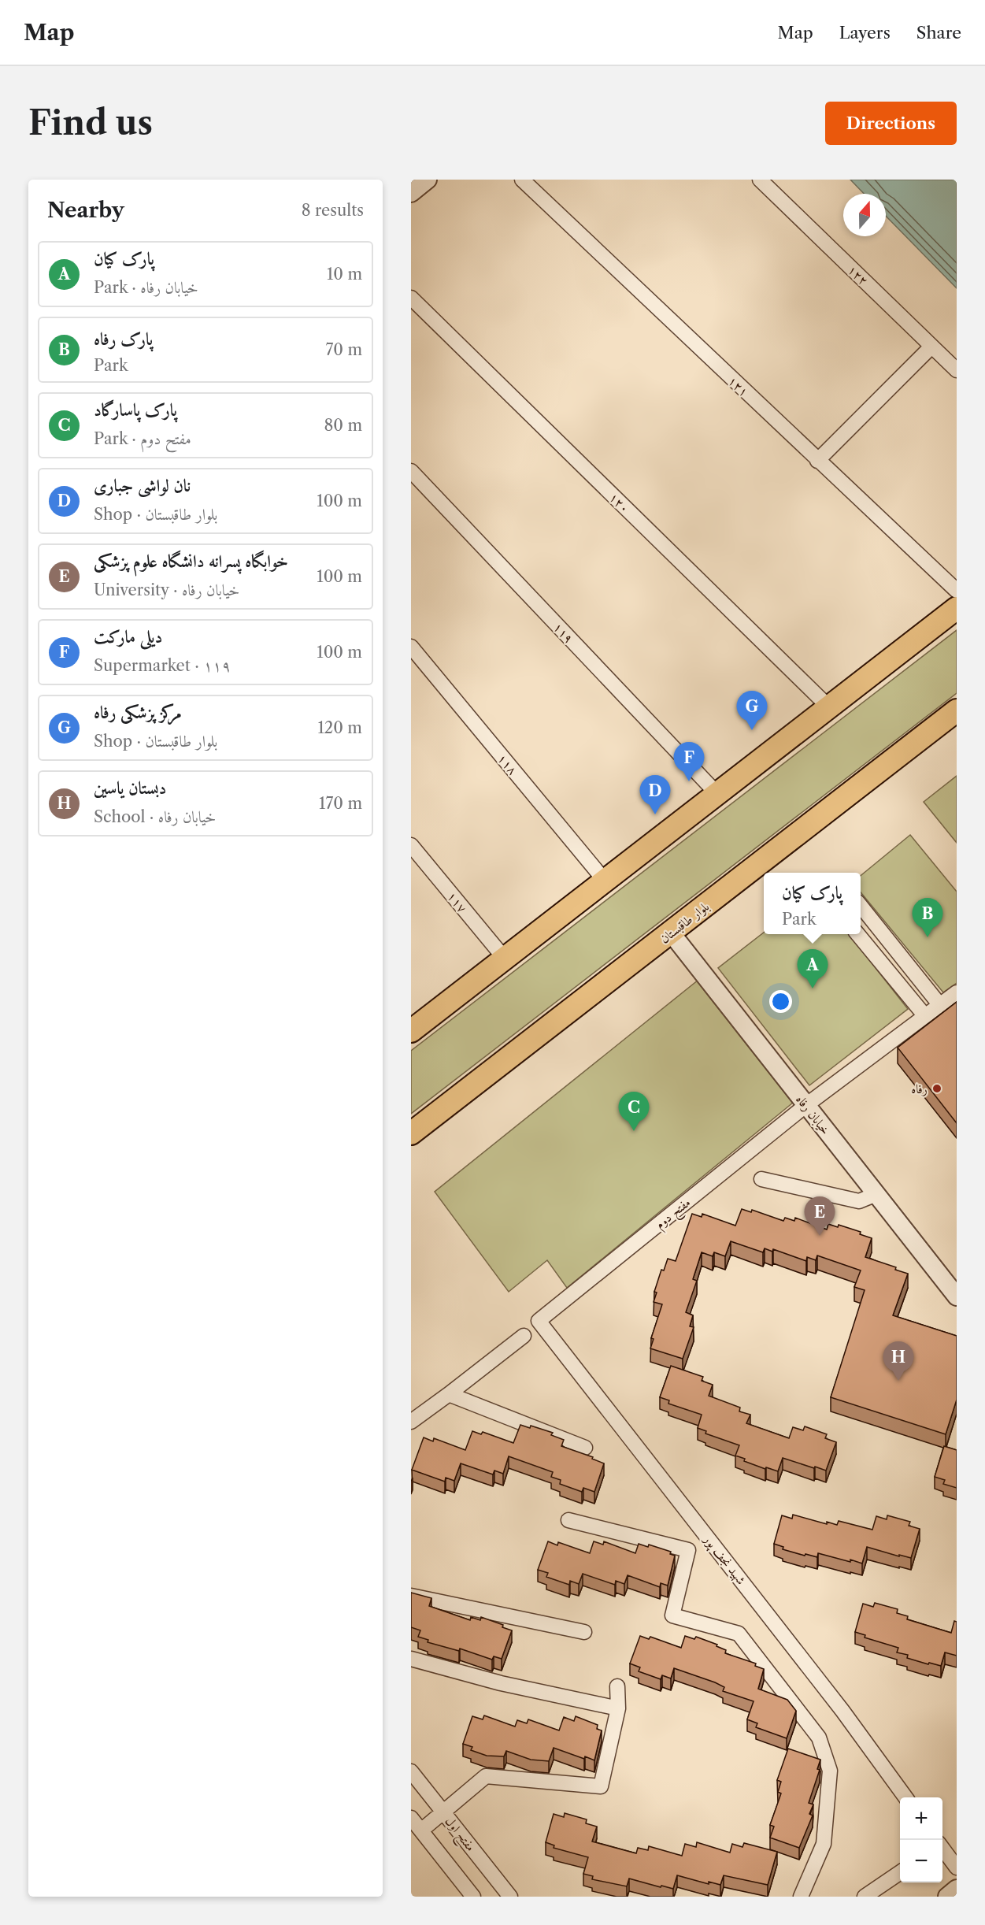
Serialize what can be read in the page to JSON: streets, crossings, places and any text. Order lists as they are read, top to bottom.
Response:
{
  "streets": {
    "main road": ["بلوار طاقبستان"],
    "street": [
      "۱۲۲",
      "۱۲۱",
      "۱۲۰",
      "۱۱۹",
      "۱۱۸",
      "۱۱۷",
      "خیابان رفاه",
      "مفتح دوم",
      "شهید نجف پور",
      "مفتح اول"
    ]
  },
  "crossings": [
    ["بلوار طاقبستان", "خیابان رفاه"],
    ["خیابان رفاه", "مفتح دوم"],
    ["مفتح دوم", "شهید نجف پور"]
  ],
  "places": ["رفاه"],
  "north": "top",
  "page": {
    "header": "Map",
    "nav": ["Map", "Layers", "Share"],
    "buttons": "Directions",
    "title": "Find us",
    "heading": ["Nearby", "8 results"],
    "list": [
      {
        "mark": "A",
        "name": "پارک کیان",
        "note": "Park · خیابان رفاه",
        "value": "10 m"
      },
      {
        "mark": "B",
        "name": "پارک رفاه",
        "note": "Park",
        "value": "70 m"
      },
      {
        "mark": "C",
        "name": "پارک پاسارگاد",
        "note": "Park · مفتح دوم",
        "value": "80 m"
      },
      {
        "mark": "D",
        "name": "نان لواشی جباری",
        "note": "Shop · بلوار طاقبستان",
        "value": "100 m"
      },
      {
        "mark": "E",
        "name": "خوابگاه پسرانه دانشگاه علوم پزشکی",
        "note": "University · خیابان رفاه",
        "value": "100 m"
      },
      {
        "mark": "F",
        "name": "دیلی مارکت",
        "note": "Supermarket · ۱۱۹",
        "value": "100 m"
      },
      {
        "mark": "G",
        "name": "مرکز پزشکی رفاه",
        "note": "Shop · بلوار طاقبستان",
        "value": "120 m"
      },
      {
        "mark": "H",
        "name": "دبستان یاسین",
        "note": "School · خیابان رفاه",
        "value": "170 m"
      }
    ],
    "pins": [
      "G",
      "F",
      "D",
      "B",
      "A",
      "C",
      "E",
      "H"
    ],
    "popup": ["پارک کیان", "Park"],
    "map_buttons": ["+", "−"]
  }
}
